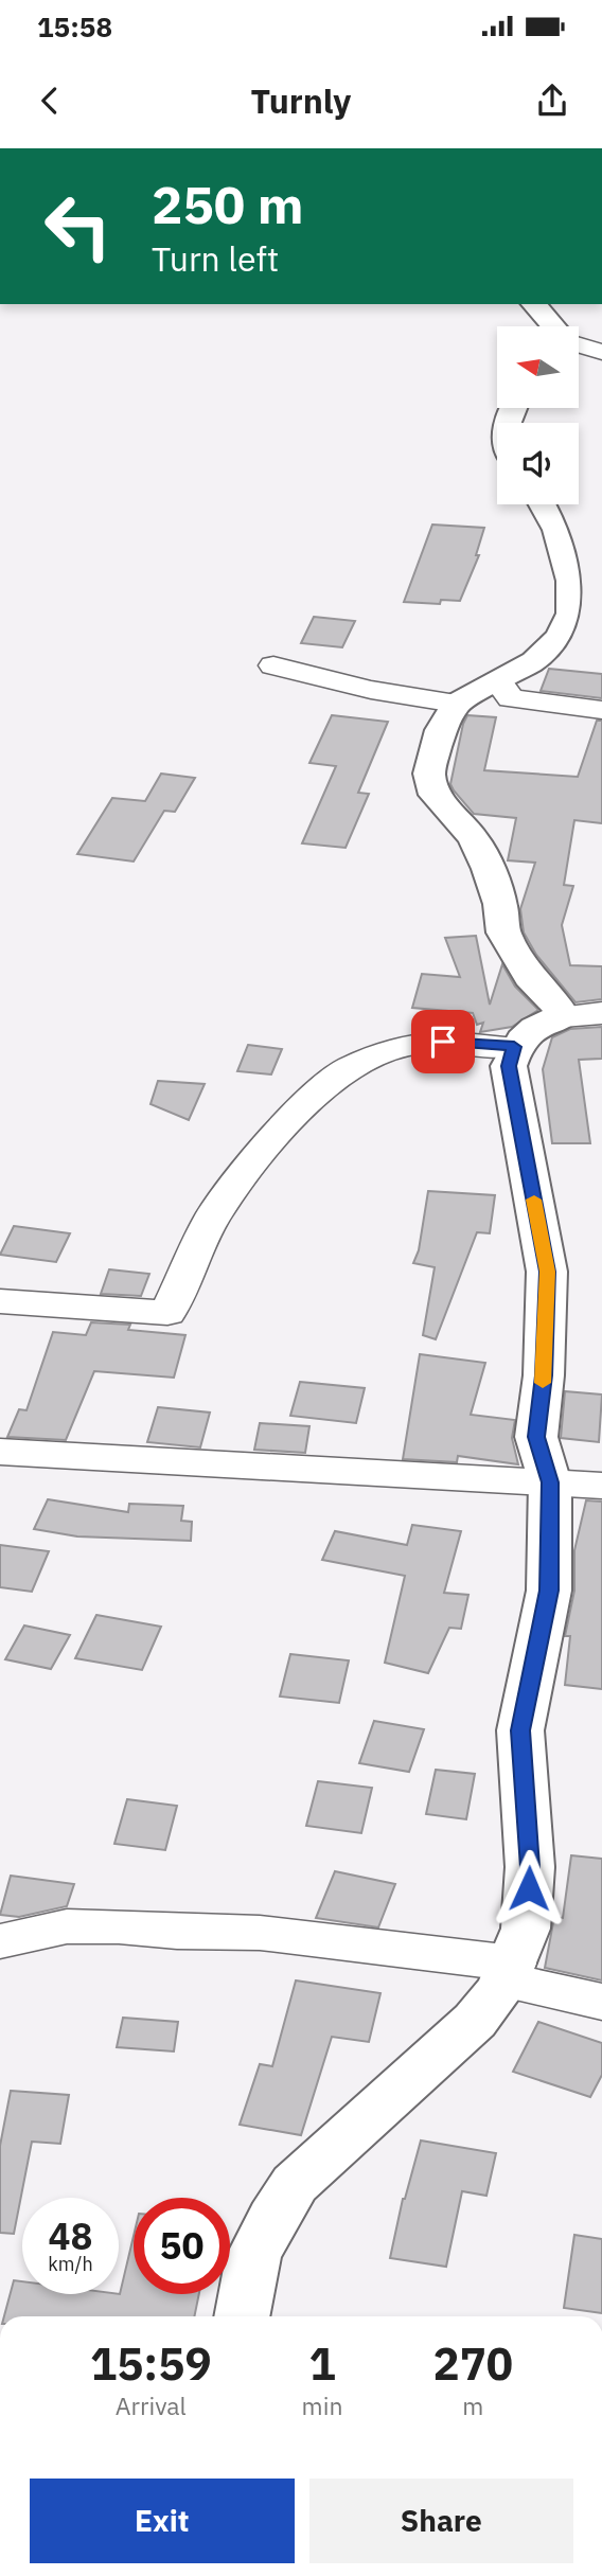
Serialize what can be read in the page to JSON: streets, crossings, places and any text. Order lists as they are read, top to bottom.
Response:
{
  "north": "left",
  "page": {
    "status": "15:58",
    "header": "Turnly",
    "turn": ["250 m", "Turn left"],
    "speed": "48 km/h",
    "limit": "50",
    "eta": [
      "15:59",
      "Arrival",
      "1",
      "min",
      "270",
      "m"
    ],
    "buttons": ["Exit", "Share"]
  }
}
